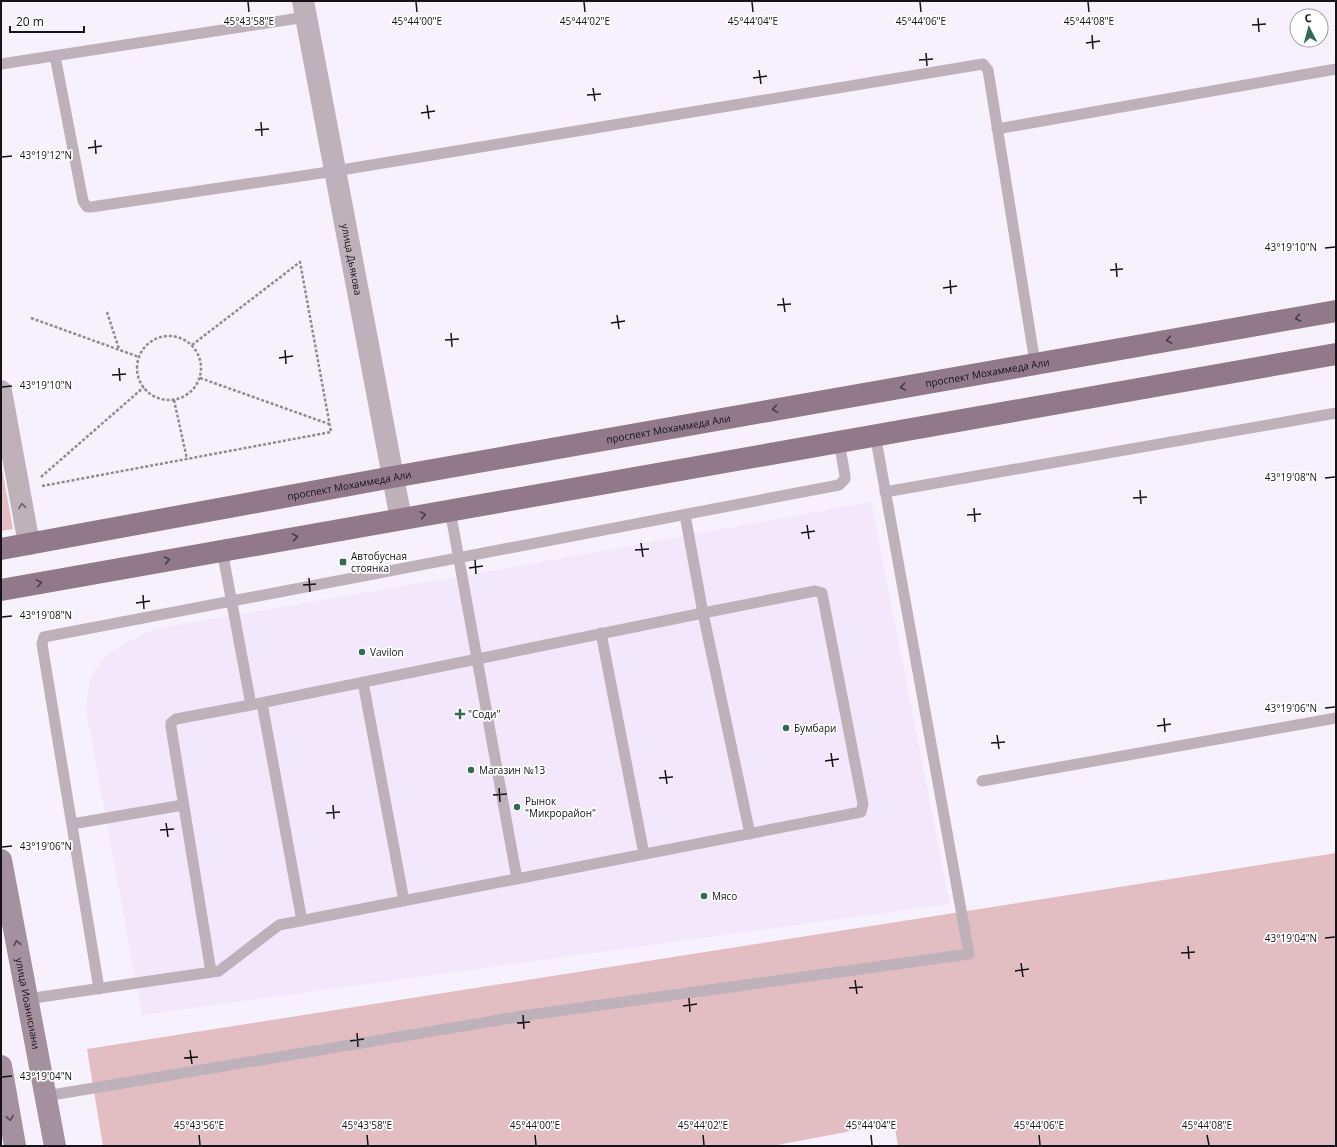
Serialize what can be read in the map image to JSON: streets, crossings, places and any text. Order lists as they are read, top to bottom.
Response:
{
  "streets": {
    "main road": ["проспект Мохаммеда Али", "улица Иоанисиани"],
    "street": ["улица Дьякова"]
  },
  "crossings": [
    ["улица Дьякова", "проспект Мохаммеда Али"]
  ],
  "one_way": ["улица Иоанисиани"],
  "places": {
    "transit": ["Автобусная стоянка"],
    "other": [
      "Vavilon",
      "Бумбари",
      "Магазин №13",
      "Рынок \"Микрорайон\"",
      "Мясо"
    ],
    "health": ["\"Соди\""]
  },
  "scale_bar": "20 m",
  "north": "top",
  "coordinates": [
    "45°43'58\"E",
    "45°44'00\"E",
    "45°44'02\"E",
    "45°44'04\"E",
    "45°44'06\"E",
    "45°44'08\"E",
    "43°19'12\"N",
    "43°19'10\"N",
    "43°19'08\"N",
    "43°19'06\"N",
    "43°19'04\"N",
    "45°43'56\"E"
  ]
}
